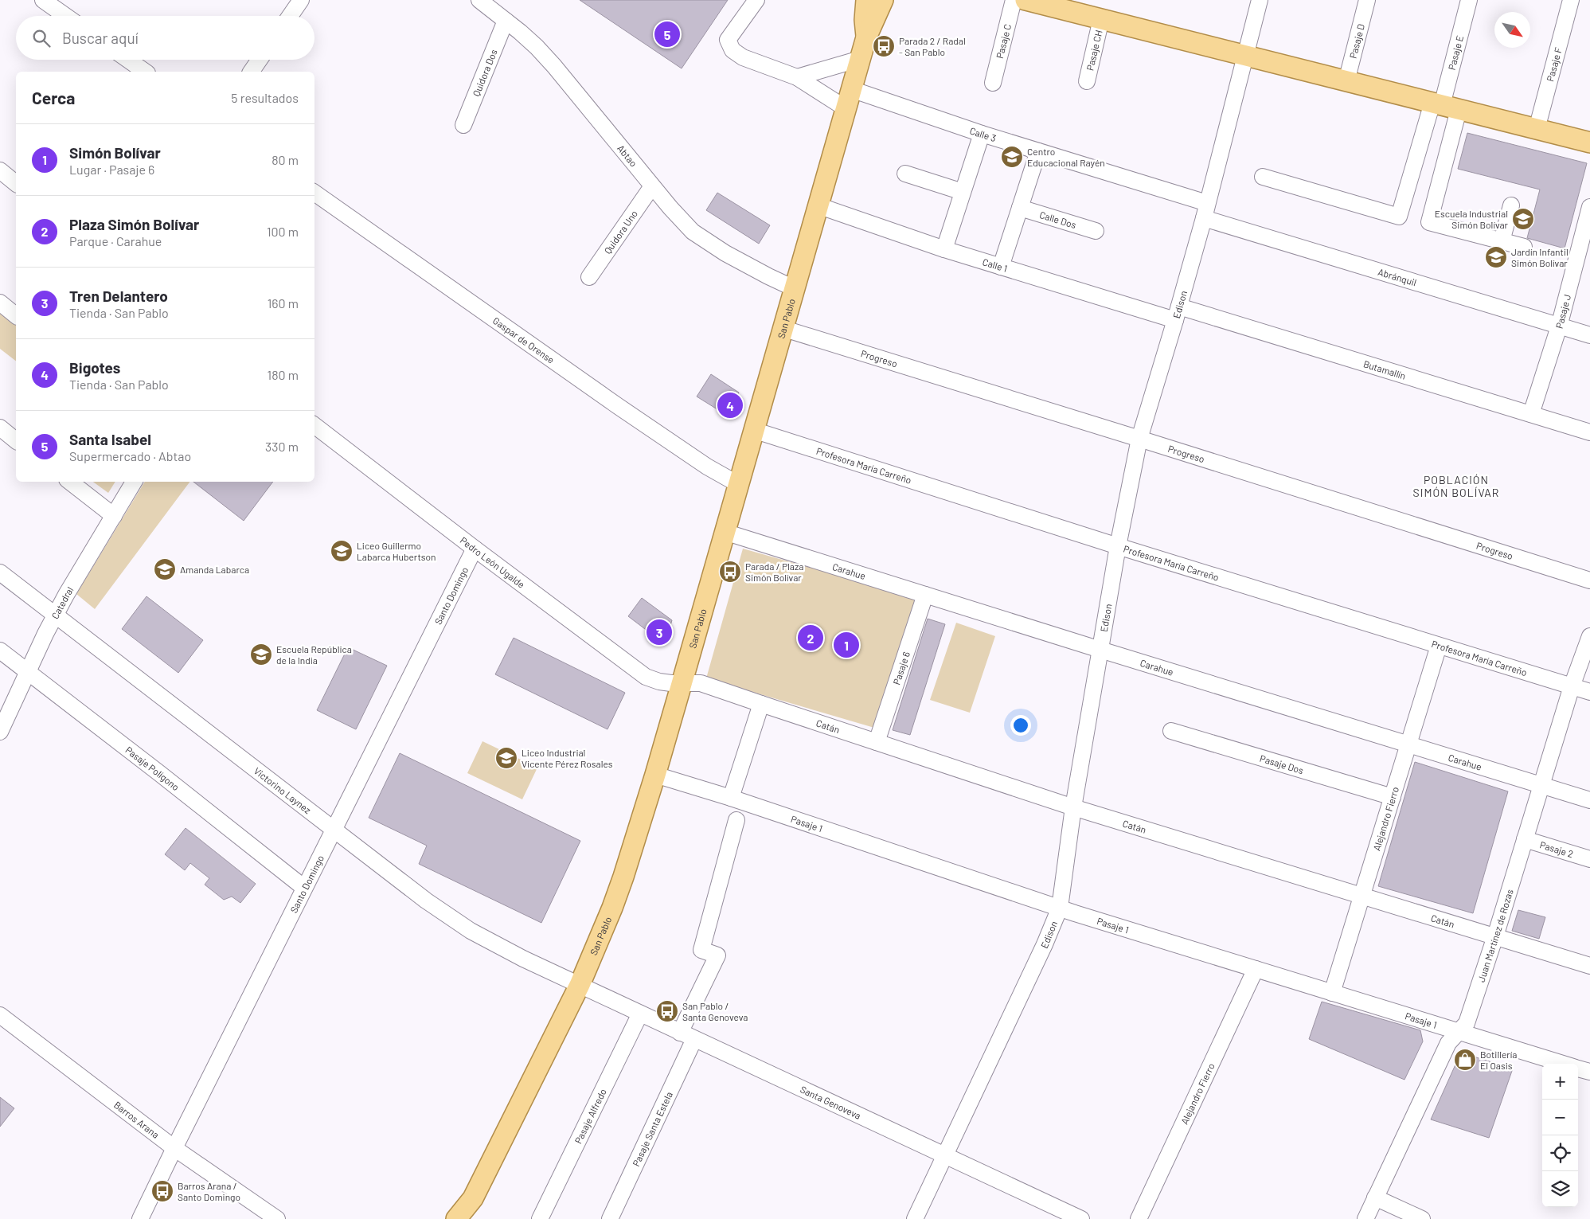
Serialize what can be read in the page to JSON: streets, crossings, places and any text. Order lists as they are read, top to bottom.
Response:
{
  "streets": {
    "main road": ["San Pablo"],
    "street": [
      "Pasaje D",
      "Pasaje C",
      "Pasaje CH",
      "Pasaje E",
      "Pasaje F",
      "Quidora Dos",
      "Calle 3",
      "Abtao",
      "Calle Dos",
      "Quidora Uno",
      "Calle 1",
      "Abránquil",
      "Edison",
      "Pasaje J",
      "Gaspar de Orense",
      "Progreso",
      "Butamallín",
      "Profesora María Carreño",
      "Pedro León Ugalde",
      "Carahue",
      "Santo Domingo",
      "Catedral",
      "Pasaje 6",
      "Catán",
      "Pasaje Dos",
      "Pasaje Polígono",
      "Victorino Laynez",
      "Alejandro Fierro",
      "Pasaje 1",
      "Pasaje 2",
      "Juan Martínez de Rozas",
      "Santa Genoveva",
      "Pasaje Alfredo",
      "Barros Arana",
      "Pasaje Santa Estela"
    ]
  },
  "crossings": [
    ["Quidora Dos", "Abtao"],
    ["Calle 3", "Abránquil"],
    ["Calle 3", "Edison"],
    ["Calle 3", "San Pablo"],
    ["Abtao", "Quidora Uno"],
    ["Abtao", "San Pablo"],
    ["Calle 1", "Edison"],
    ["Calle 1", "San Pablo"],
    ["Calle 1", "Butamallín"],
    ["Abránquil", "Edison"],
    ["Abránquil", "Pasaje J"],
    ["Edison", "Progreso"],
    ["Edison", "Butamallín"],
    ["Edison", "Profesora María Carreño"],
    ["Edison", "Carahue"],
    ["Edison", "Catán"],
    ["Edison", "Pasaje 1"],
    ["Edison", "Santa Genoveva"],
    ["Pasaje J", "Butamallín"],
    ["San Pablo", "Gaspar de Orense"],
    ["San Pablo", "Progreso"],
    ["San Pablo", "Profesora María Carreño"],
    ["San Pablo", "Pedro León Ugalde"],
    ["San Pablo", "Carahue"],
    ["San Pablo", "Catán"],
    ["San Pablo", "Victorino Laynez"],
    ["San Pablo", "Pasaje 1"],
    ["San Pablo", "Santa Genoveva"],
    ["Profesora María Carreño", "Alejandro Fierro"],
    ["Profesora María Carreño", "Juan Martínez de Rozas"],
    ["Pedro León Ugalde", "Santo Domingo"],
    ["Pedro León Ugalde", "Catán"],
    ["Carahue", "Pasaje 6"],
    ["Carahue", "Alejandro Fierro"],
    ["Carahue", "Juan Martínez de Rozas"],
    ["Santo Domingo", "Pasaje Polígono"],
    ["Santo Domingo", "Victorino Laynez"],
    ["Santo Domingo", "Barros Arana"],
    ["Catedral", "Pasaje Polígono"],
    ["Catedral", "Victorino Laynez"],
    ["Pasaje 6", "Catán"],
    ["Catán", "Alejandro Fierro"],
    ["Catán", "Juan Martínez de Rozas"],
    ["Pasaje Dos", "Alejandro Fierro"],
    ["Victorino Laynez", "Santa Genoveva"],
    ["Alejandro Fierro", "Pasaje 1"],
    ["Pasaje 1", "Juan Martínez de Rozas"],
    ["Pasaje 2", "Juan Martínez de Rozas"],
    ["Santa Genoveva", "Pasaje Alfredo"],
    ["Santa Genoveva", "Pasaje Santa Estela"]
  ],
  "districts": ["POBLACIÓN SIMÓN BOLÍVAR"],
  "places": {
    "bus stop": [
      "Parada 2 / Radal - San Pablo",
      "Parada / Plaza Simón Bolívar",
      "San Pablo / Santa Genoveva",
      "Barros Arana / Santo Domingo"
    ],
    "school or university": [
      "Centro Educacional Rayén",
      "Escuela Industrial Simón Bolívar",
      "Jardín Infantil Simón Bolívar",
      "Liceo Guillermo Labarca Hubertson",
      "Amanda Labarca",
      "Escuela República de la India",
      "Liceo Industrial Vicente Pérez Rosales"
    ],
    "shop": ["Botillería El Oasis"]
  },
  "north": "bottom right",
  "page": {
    "search": "Buscar aquí",
    "pins": [
      "5",
      "4",
      "3",
      "2",
      "1"
    ],
    "heading": ["Cerca", "5 resultados"],
    "list": [
      {
        "mark": "1",
        "name": "Simón Bolívar",
        "note": "Lugar · Pasaje 6",
        "value": "80 m"
      },
      {
        "mark": "2",
        "name": "Plaza Simón Bolívar",
        "note": "Parque · Carahue",
        "value": "100 m"
      },
      {
        "mark": "3",
        "name": "Tren Delantero",
        "note": "Tienda · San Pablo",
        "value": "160 m"
      },
      {
        "mark": "4",
        "name": "Bigotes",
        "note": "Tienda · San Pablo",
        "value": "180 m"
      },
      {
        "mark": "5",
        "name": "Santa Isabel",
        "note": "Supermercado · Abtao",
        "value": "330 m"
      }
    ],
    "map_buttons": ["+", "−"]
  }
}
